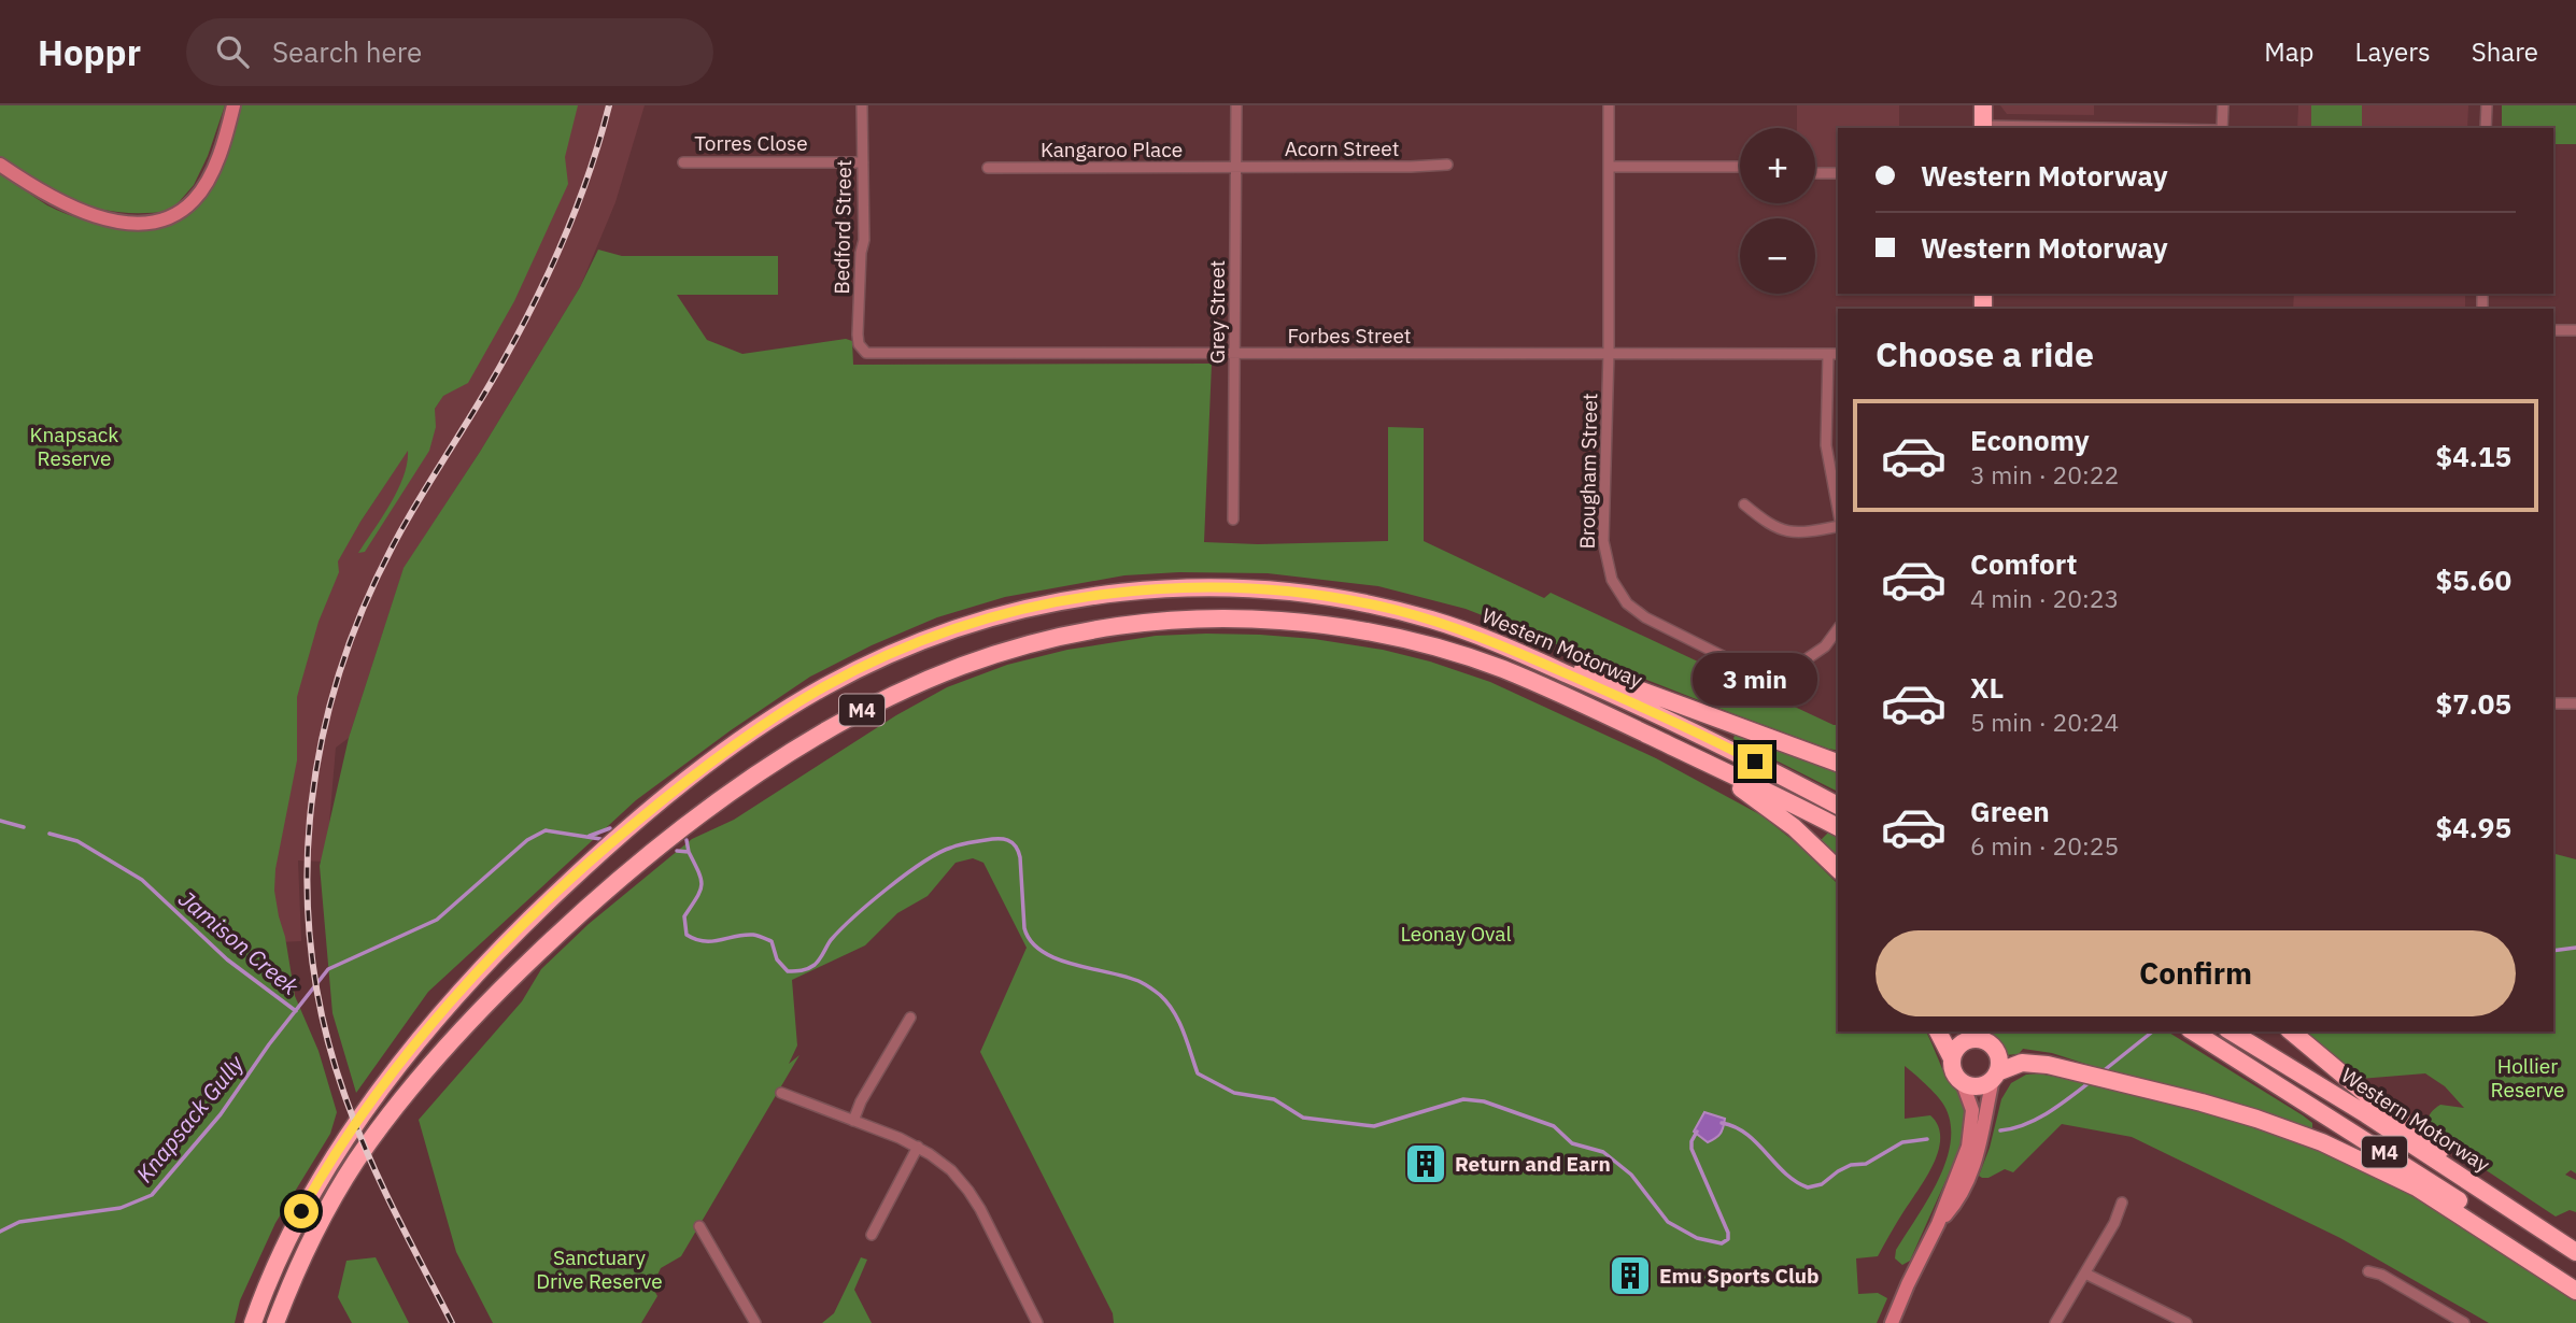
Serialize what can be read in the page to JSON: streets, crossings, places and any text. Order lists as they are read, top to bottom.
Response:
{
  "streets": {
    "highway": ["Western Motorway", "M4"],
    "street": [
      "Torres Close",
      "Acorn Street",
      "Kangaroo Place",
      "Bedford Street",
      "Grey Street",
      "Forbes Street",
      "Brougham Street"
    ]
  },
  "crossings": [
    ["Torres Close", "Bedford Street"],
    ["Acorn Street", "Kangaroo Place"],
    ["Acorn Street", "Grey Street"],
    ["Kangaroo Place", "Grey Street"],
    ["Bedford Street", "Forbes Street"],
    ["Grey Street", "Forbes Street"],
    ["Forbes Street", "Brougham Street"],
    ["Western Motorway", "M4"]
  ],
  "water": ["Jamison Creek", "Knapsack Gully"],
  "parks": [
    "Knapsack Reserve",
    "Leonay Oval",
    "Hollier Reserve",
    "Sanctuary Drive Reserve"
  ],
  "places": {
    "building": ["Return and Earn", "Emu Sports Club"]
  },
  "page": {
    "header": "Hoppr",
    "search": "Search here",
    "nav": ["Map", "Layers", "Share"],
    "map_buttons": ["+", "−"],
    "banner": ["Western Motorway", "Western Motorway"],
    "heading": "Choose a ride",
    "list": [
      {
        "name": "Economy",
        "note": "3 min · 20:22",
        "value": "$4.15"
      },
      {
        "name": "Comfort",
        "note": "4 min · 20:23",
        "value": "$5.60"
      },
      {
        "name": "XL",
        "note": "5 min · 20:24",
        "value": "$7.05"
      },
      {
        "name": "Green",
        "note": "6 min · 20:25",
        "value": "$4.95"
      }
    ],
    "bubble": "3 min",
    "buttons": "Confirm"
  }
}
